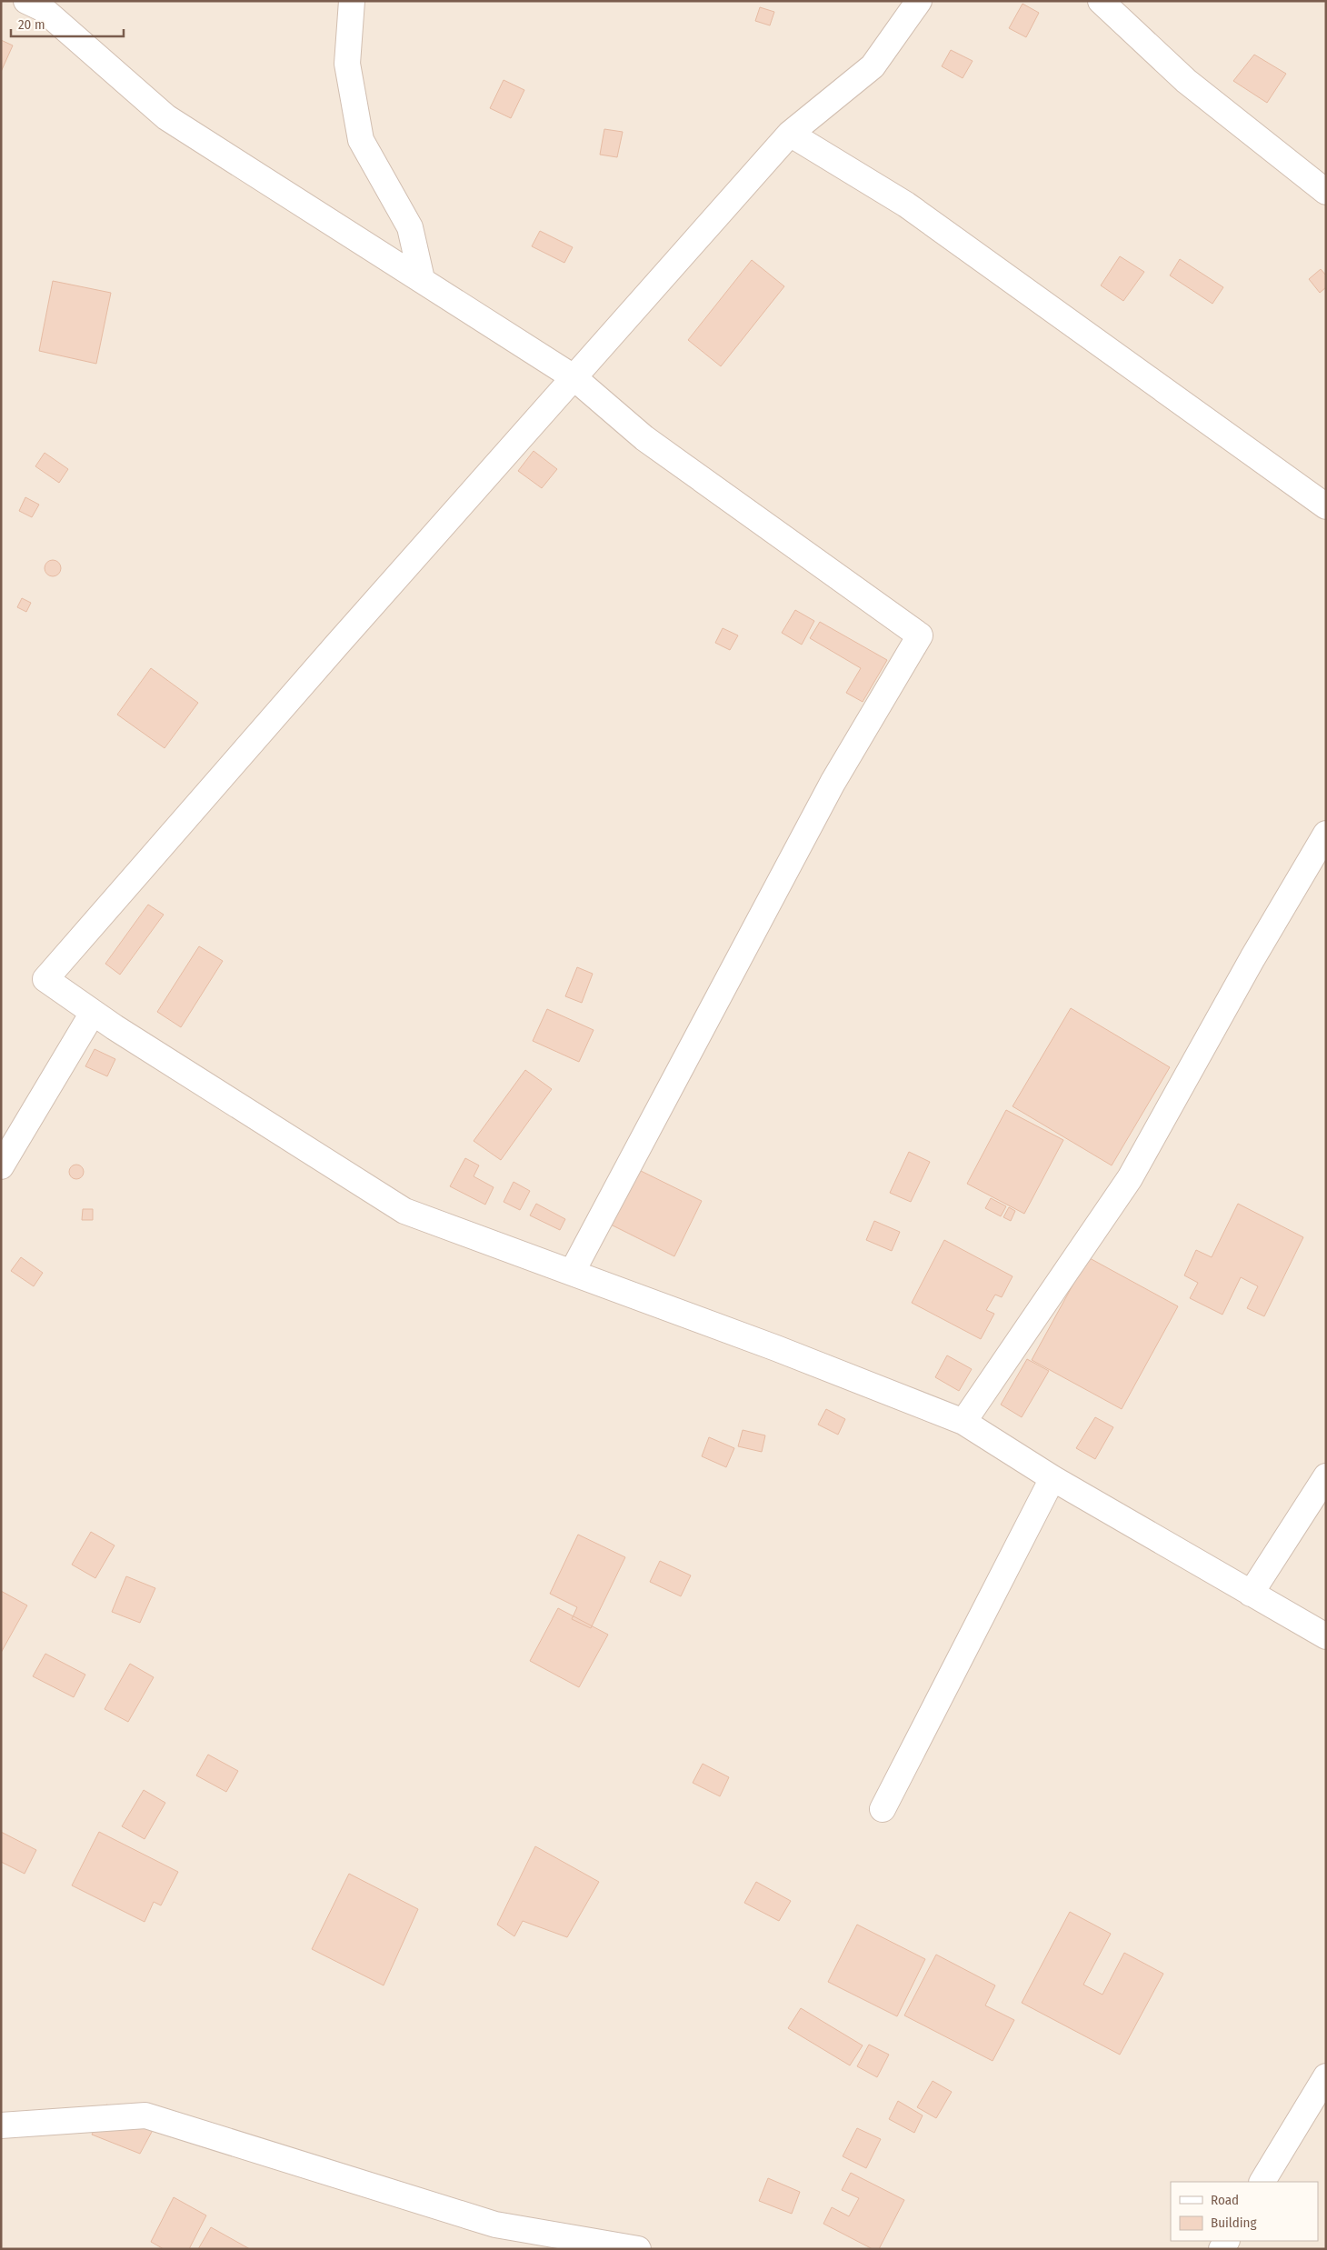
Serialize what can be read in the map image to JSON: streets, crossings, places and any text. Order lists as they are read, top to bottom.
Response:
{
  "legend": ["Road", "Building"],
  "scale_bar": "20 m"
}
